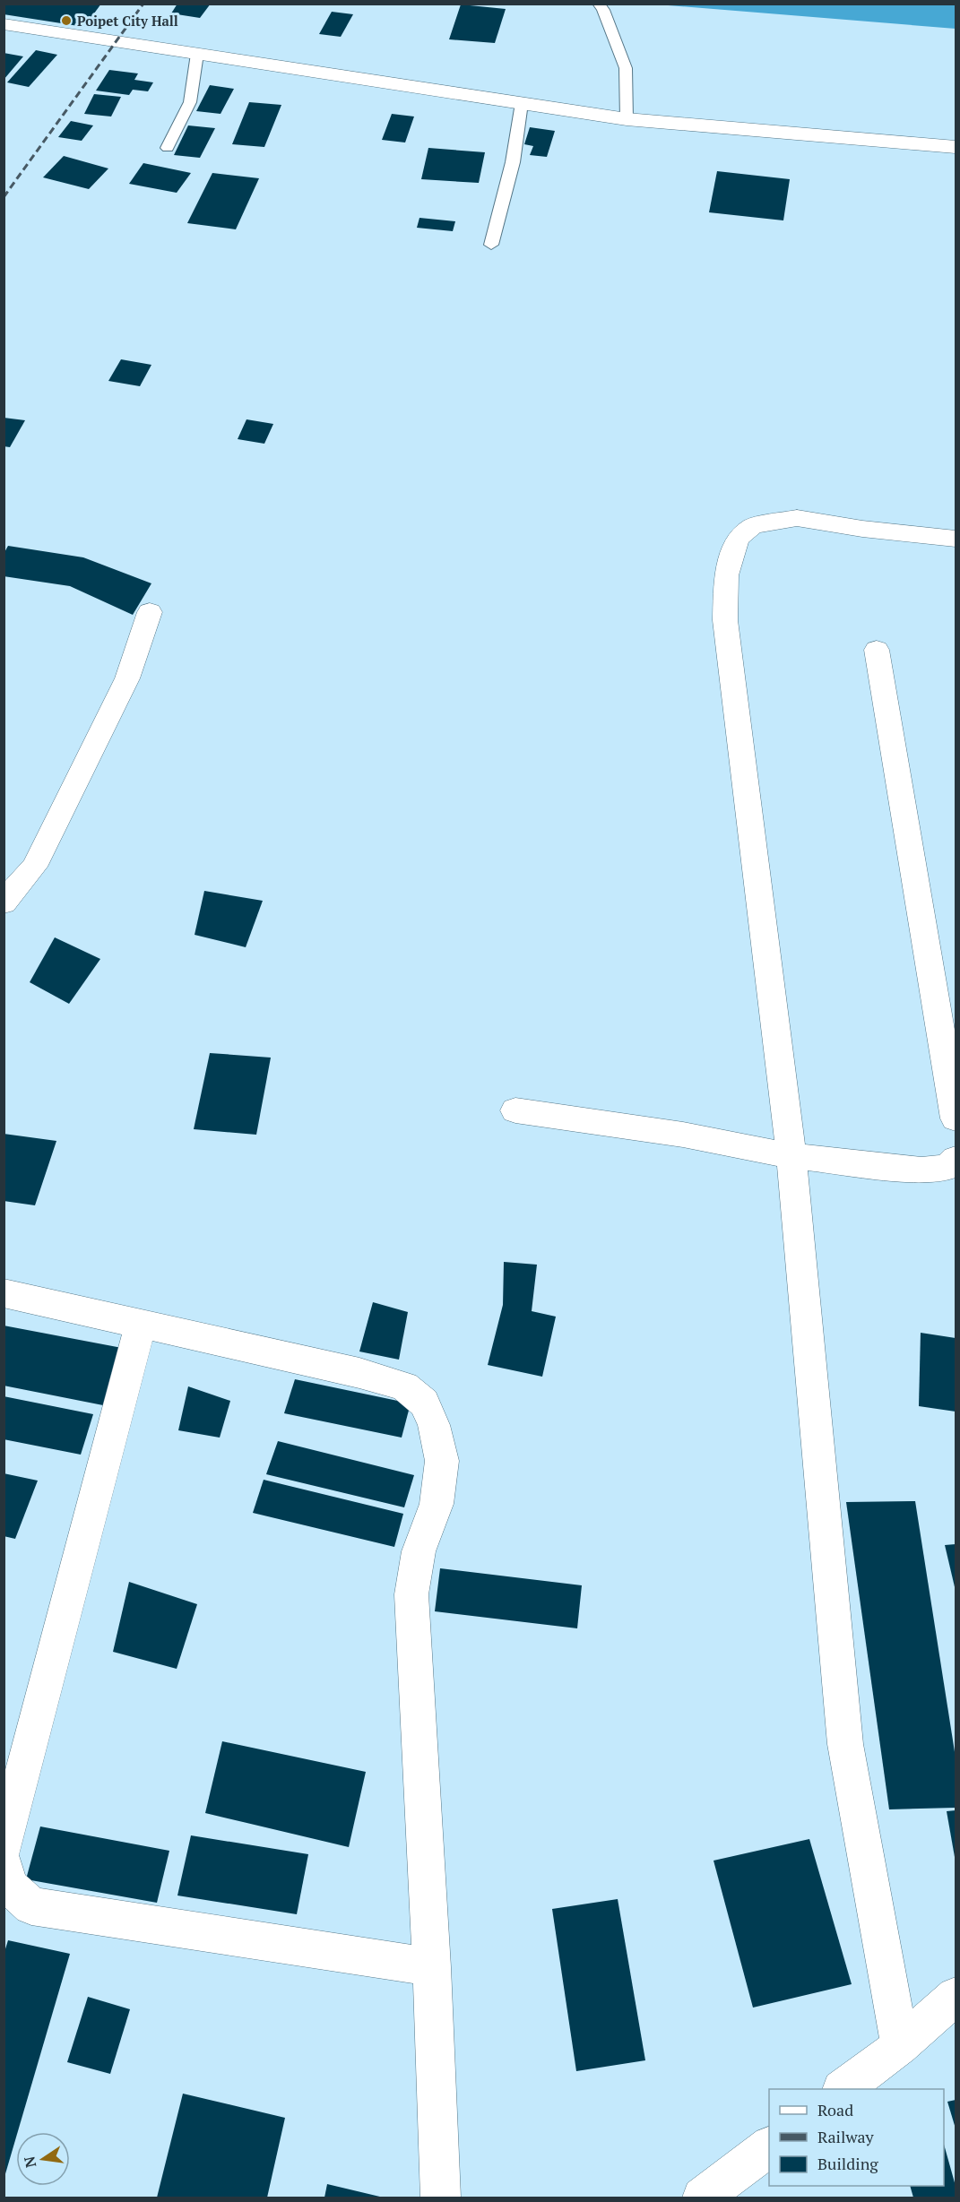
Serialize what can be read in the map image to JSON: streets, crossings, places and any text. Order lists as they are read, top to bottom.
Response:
{
  "places": ["Poipet City Hall"],
  "legend": ["Road", "Railway", "Building"],
  "north": "left"
}
